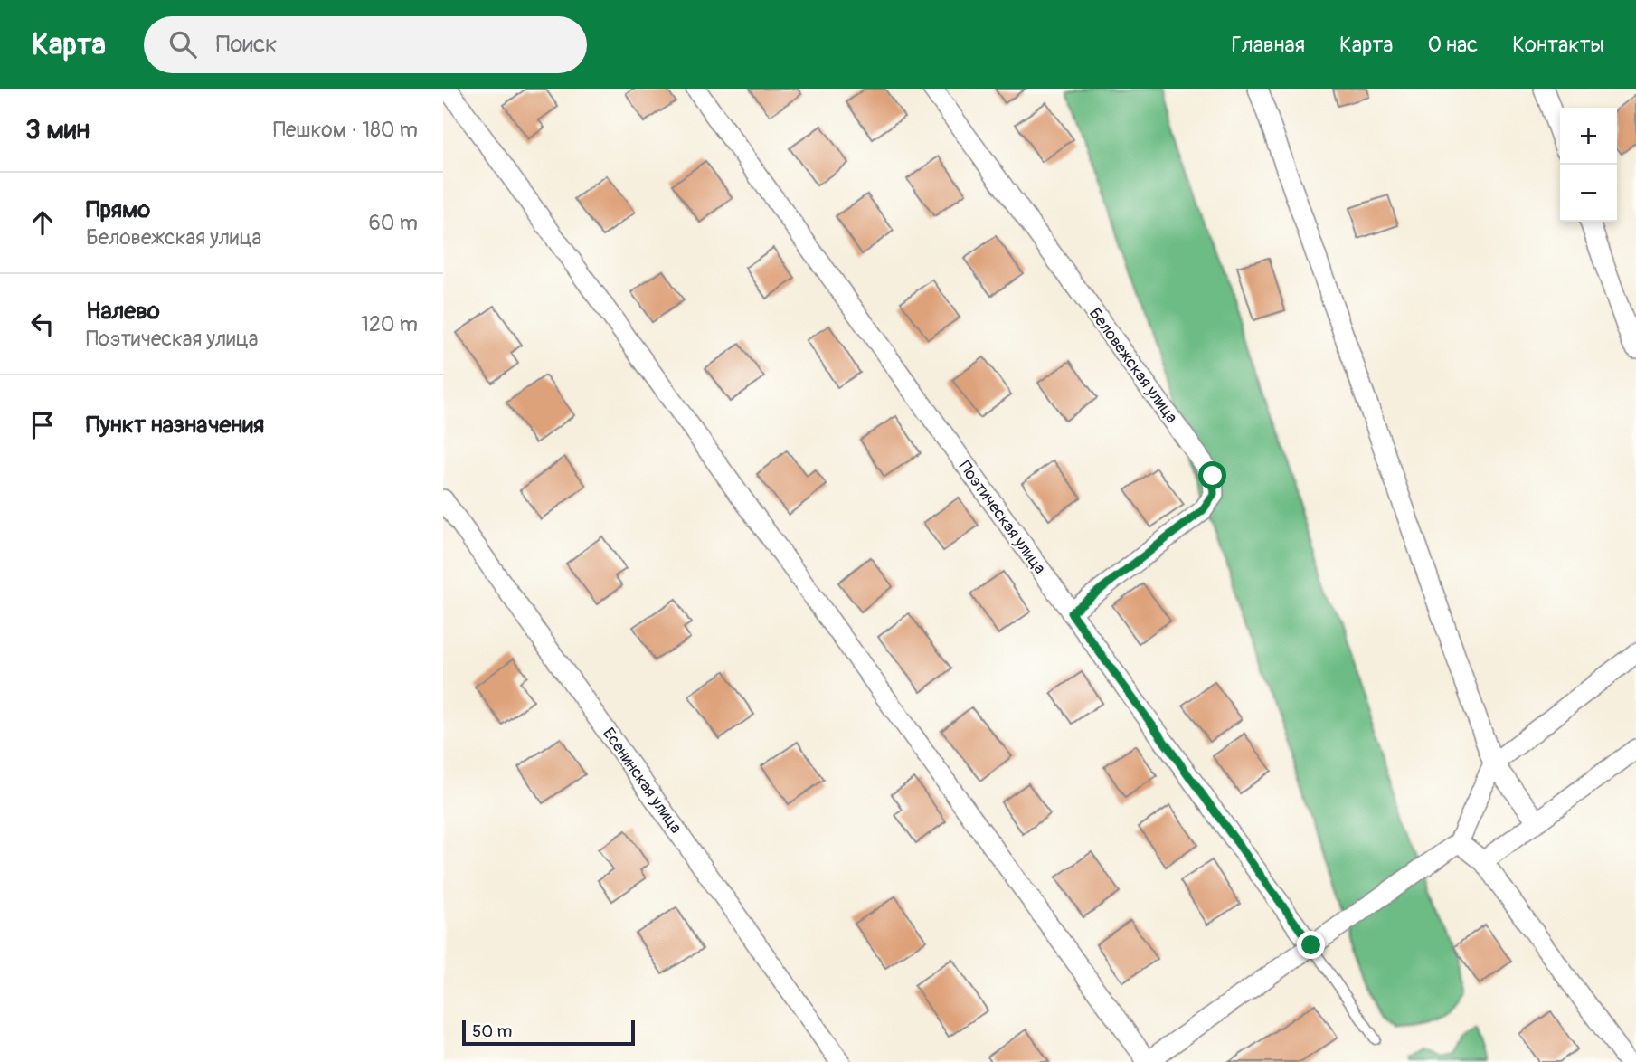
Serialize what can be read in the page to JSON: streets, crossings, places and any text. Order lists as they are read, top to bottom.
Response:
{
  "streets": {
    "street": ["Беловежская улица", "Поэтическая улица", "Есенинская улица"]
  },
  "crossings": [
    ["Беловежская улица", "Поэтическая улица"]
  ],
  "scale_bar": "50 m",
  "page": {
    "header": "Карта",
    "search": "Поиск",
    "nav": [
      "Главная",
      "Карта",
      "О нас",
      "Контакты"
    ],
    "heading": ["3 мин", "Пешком · 180 m"],
    "map_buttons": ["+", "−"],
    "list": [
      ["Прямо", "Беловежская улица", "60 m"],
      ["Налево", "Поэтическая улица", "120 m"],
      "Пункт назначения"
    ],
    "scale": "50 m"
  }
}
